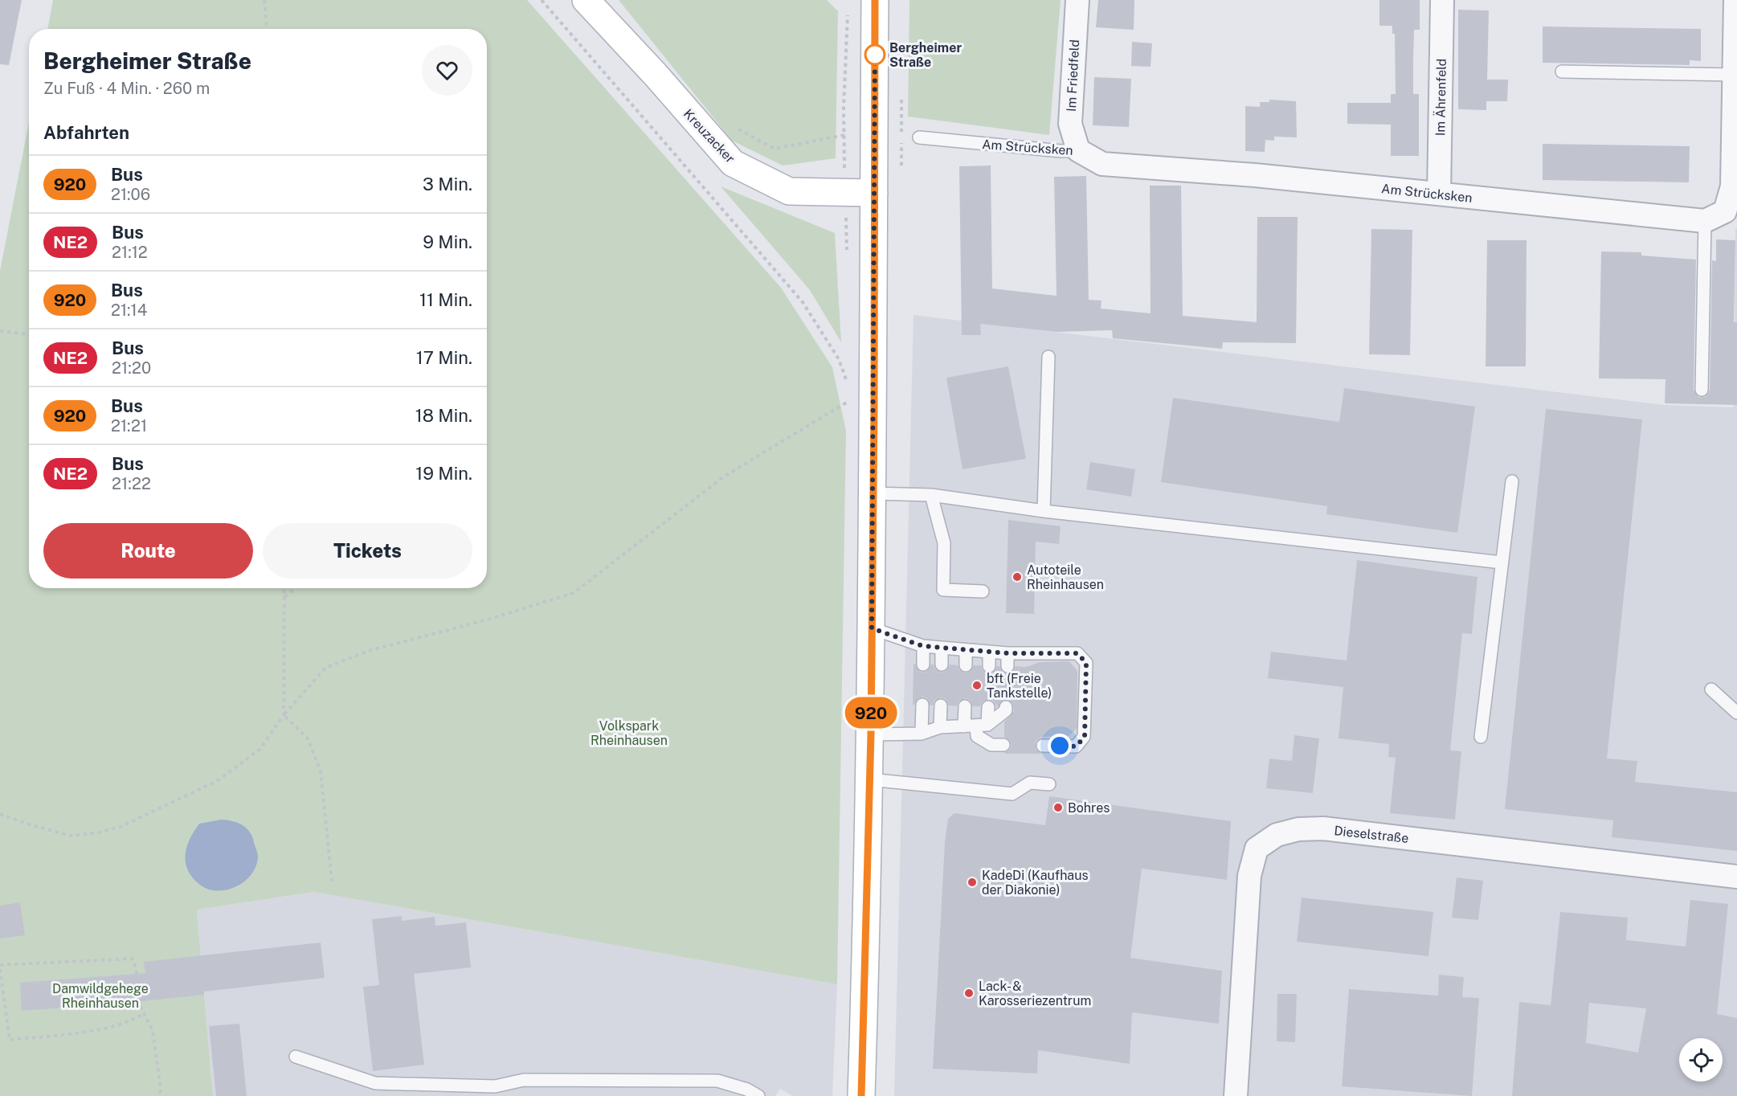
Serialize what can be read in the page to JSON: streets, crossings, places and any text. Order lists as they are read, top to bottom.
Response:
{
  "streets": {
    "main road": ["Kreuzacker"],
    "street": [
      "Im Friedfeld",
      "Im Ährenfeld",
      "Am Strücksken",
      "Dieselstraße"
    ]
  },
  "crossings": [
    ["Im Friedfeld", "Am Strücksken"],
    ["Im Ährenfeld", "Am Strücksken"]
  ],
  "parks": ["Volkspark Rheinhausen", "Damwildgehege Rheinhausen"],
  "places": [
    "Bergheimer Straße",
    "Autoteile Rheinhausen",
    "bft (Freie Tankstelle)",
    "Bohres",
    "KadeDi (Kaufhaus der Diakonie)",
    "Lack- & Karosseriezentrum"
  ],
  "lines": ["bus line 920"],
  "page": {
    "on_map": "920",
    "heading": [
      ["Bergheimer Straße", "Zu Fuß · 4 Min. · 260 m"],
      "Abfahrten"
    ],
    "list": [
      {
        "mark": "920",
        "name": "Bus",
        "note": "21:06",
        "value": "3 Min."
      },
      {
        "mark": "NE2",
        "name": "Bus",
        "note": "21:12",
        "value": "9 Min."
      },
      {
        "mark": "920",
        "name": "Bus",
        "note": "21:14",
        "value": "11 Min."
      },
      {
        "mark": "NE2",
        "name": "Bus",
        "note": "21:20",
        "value": "17 Min."
      },
      {
        "mark": "920",
        "name": "Bus",
        "note": "21:21",
        "value": "18 Min."
      },
      {
        "mark": "NE2",
        "name": "Bus",
        "note": "21:22",
        "value": "19 Min."
      }
    ],
    "buttons": ["Route", "Tickets"]
  }
}
